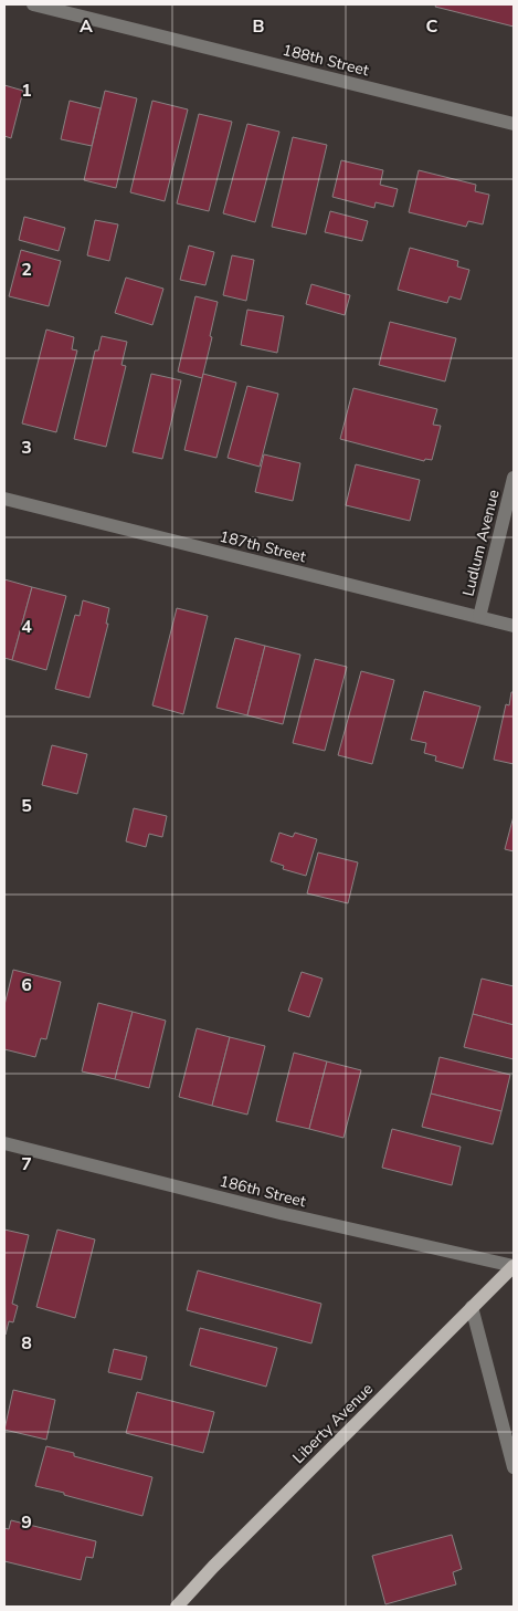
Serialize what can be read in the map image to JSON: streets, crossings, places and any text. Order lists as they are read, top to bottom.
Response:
{
  "streets": {
    "main road": ["Liberty Avenue"],
    "street": [
      "188th Street",
      "Ludlum Avenue",
      "187th Street",
      "186th Street"
    ]
  },
  "crossings": [
    ["Ludlum Avenue", "187th Street"],
    ["186th Street", "Liberty Avenue"]
  ],
  "grid": {
    "columns": ["A", "B", "C"],
    "rows": [
      "1",
      "2",
      "3",
      "4",
      "5",
      "6",
      "7",
      "8",
      "9"
    ]
  }
}
